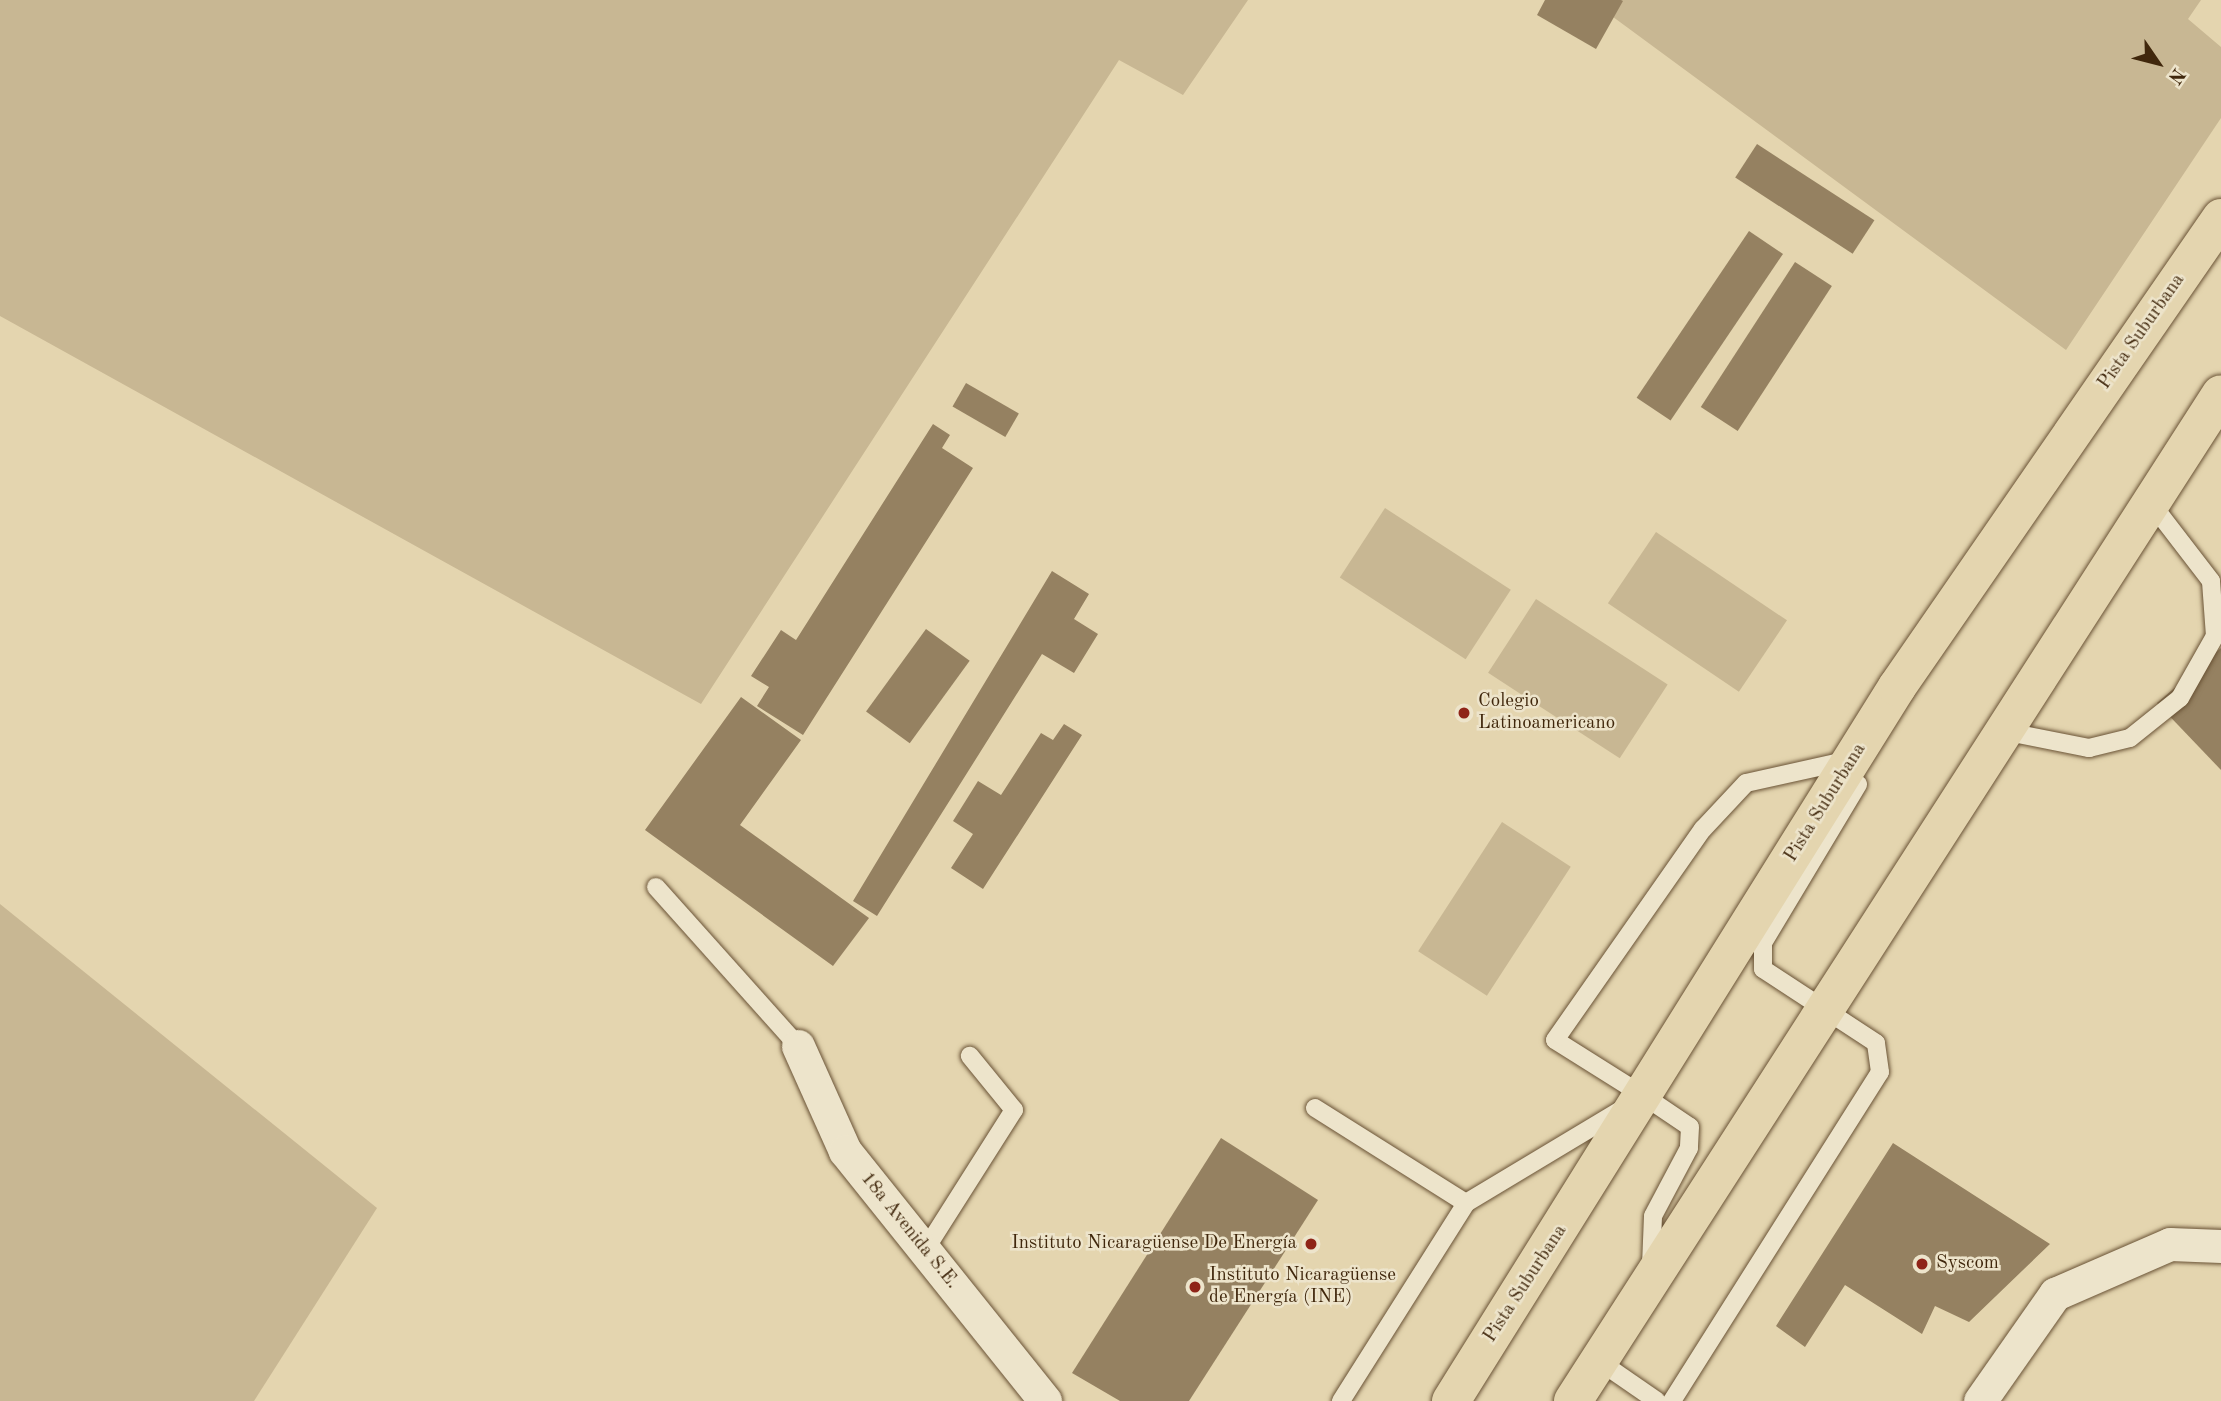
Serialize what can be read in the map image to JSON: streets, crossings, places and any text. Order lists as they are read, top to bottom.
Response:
{
  "streets": {
    "main road": ["Pista Suburbana"],
    "street": ["18a Avenida S.E."]
  },
  "places": [
    "Colegio Latinoamericano",
    "Instituto Nicaragüense De Energía",
    "Syscom",
    "Instituto Nicaragüense de Energía (INE)"
  ],
  "north": "bottom right"
}
